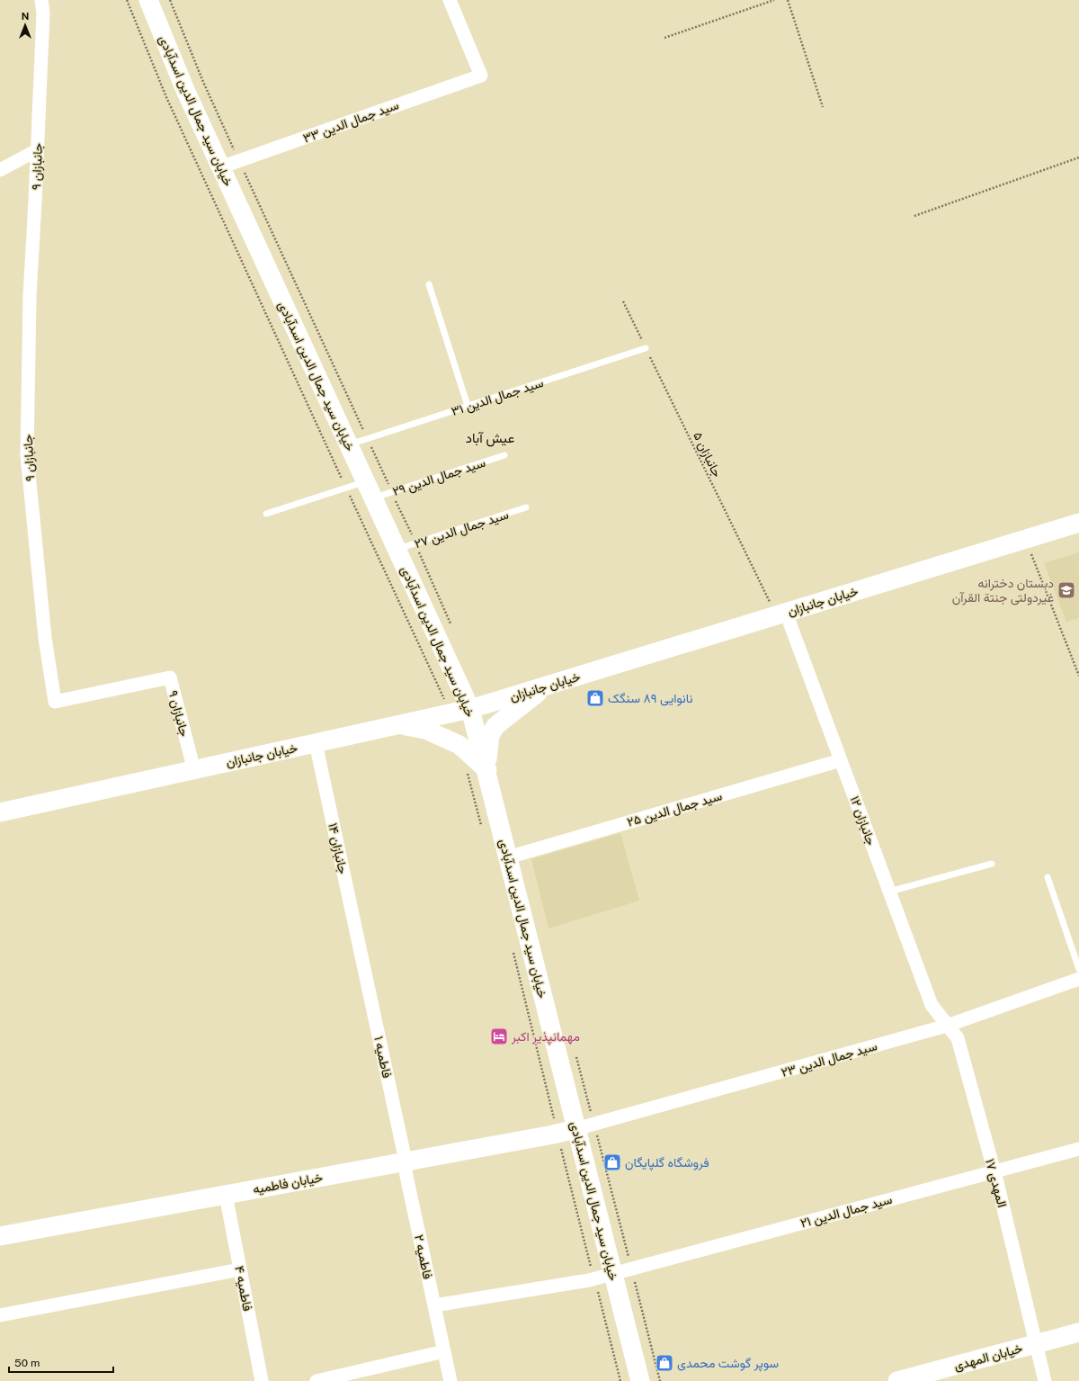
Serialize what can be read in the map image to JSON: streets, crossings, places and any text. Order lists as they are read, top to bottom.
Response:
{
  "streets": {
    "main road": [
      "خیابان سید جمال الدین اسدآبادی",
      "خیابان جانبازان",
      "خیابان فاطمیه",
      "خیابان المهدی"
    ],
    "street": [
      "سید جمال الدین ۳۳",
      "جانبازان ۹",
      "سید جمال الدین ۲۵",
      "جانبازان ۱۲",
      "جانبازان ۱۴",
      "فاطمیه ۱",
      "سید جمال الدین ۲۳",
      "المهدی ۱۷",
      "سید جمال الدین ۲۱",
      "فاطمیه ۲",
      "فاطمیه ۴"
    ],
    "lane": ["سید جمال الدین ۳۱", "سید جمال الدین ۲۹", "سید جمال الدین ۲۷"],
    "path": ["جانبازان ۵"]
  },
  "crossings": [
    ["خیابان سید جمال الدین اسدآبادی", "سید جمال الدین ۳۳"],
    ["خیابان سید جمال الدین اسدآبادی", "سید جمال الدین ۳۱"],
    ["خیابان سید جمال الدین اسدآبادی", "سید جمال الدین ۲۹"],
    ["خیابان سید جمال الدین اسدآبادی", "سید جمال الدین ۲۷"],
    ["خیابان سید جمال الدین اسدآبادی", "خیابان جانبازان"],
    ["خیابان سید جمال الدین اسدآبادی", "سید جمال الدین ۲۵"],
    ["خیابان سید جمال الدین اسدآبادی", "سید جمال الدین ۲۳"],
    ["خیابان سید جمال الدین اسدآبادی", "خیابان فاطمیه"],
    ["خیابان سید جمال الدین اسدآبادی", "سید جمال الدین ۲۱"],
    ["جانبازان ۹", "خیابان جانبازان"],
    ["سید جمال الدین ۳۱", "جانبازان ۵"],
    ["جانبازان ۵", "خیابان جانبازان"],
    ["جانبازان ۵", "جانبازان ۱۲"],
    ["خیابان جانبازان", "جانبازان ۱۲"],
    ["خیابان جانبازان", "جانبازان ۱۴"],
    ["سید جمال الدین ۲۵", "جانبازان ۱۲"],
    ["جانبازان ۱۲", "سید جمال الدین ۲۳"],
    ["جانبازان ۱۲", "المهدی ۱۷"],
    ["جانبازان ۱۴", "فاطمیه ۱"],
    ["فاطمیه ۱", "خیابان فاطمیه"],
    ["فاطمیه ۱", "فاطمیه ۲"],
    ["سید جمال الدین ۲۳", "خیابان فاطمیه"],
    ["سید جمال الدین ۲۳", "المهدی ۱۷"],
    ["خیابان فاطمیه", "فاطمیه ۲"],
    ["خیابان فاطمیه", "فاطمیه ۴"],
    ["المهدی ۱۷", "سید جمال الدین ۲۱"],
    ["المهدی ۱۷", "خیابان المهدی"],
    ["سید جمال الدین ۲۱", "فاطمیه ۲"]
  ],
  "districts": ["عیش آباد"],
  "places": {
    "school or university": ["دبستان دخترانه غیردولتی جنتة القرآن"],
    "shop": ["نانوایی ۸۹ سنگک", "فروشگاه گلپایگان", "سوپر گوشت محمدی"],
    "hotel": ["مهمانپذیر اکبر"]
  },
  "scale_bar": "50 m",
  "north": "top"
}
